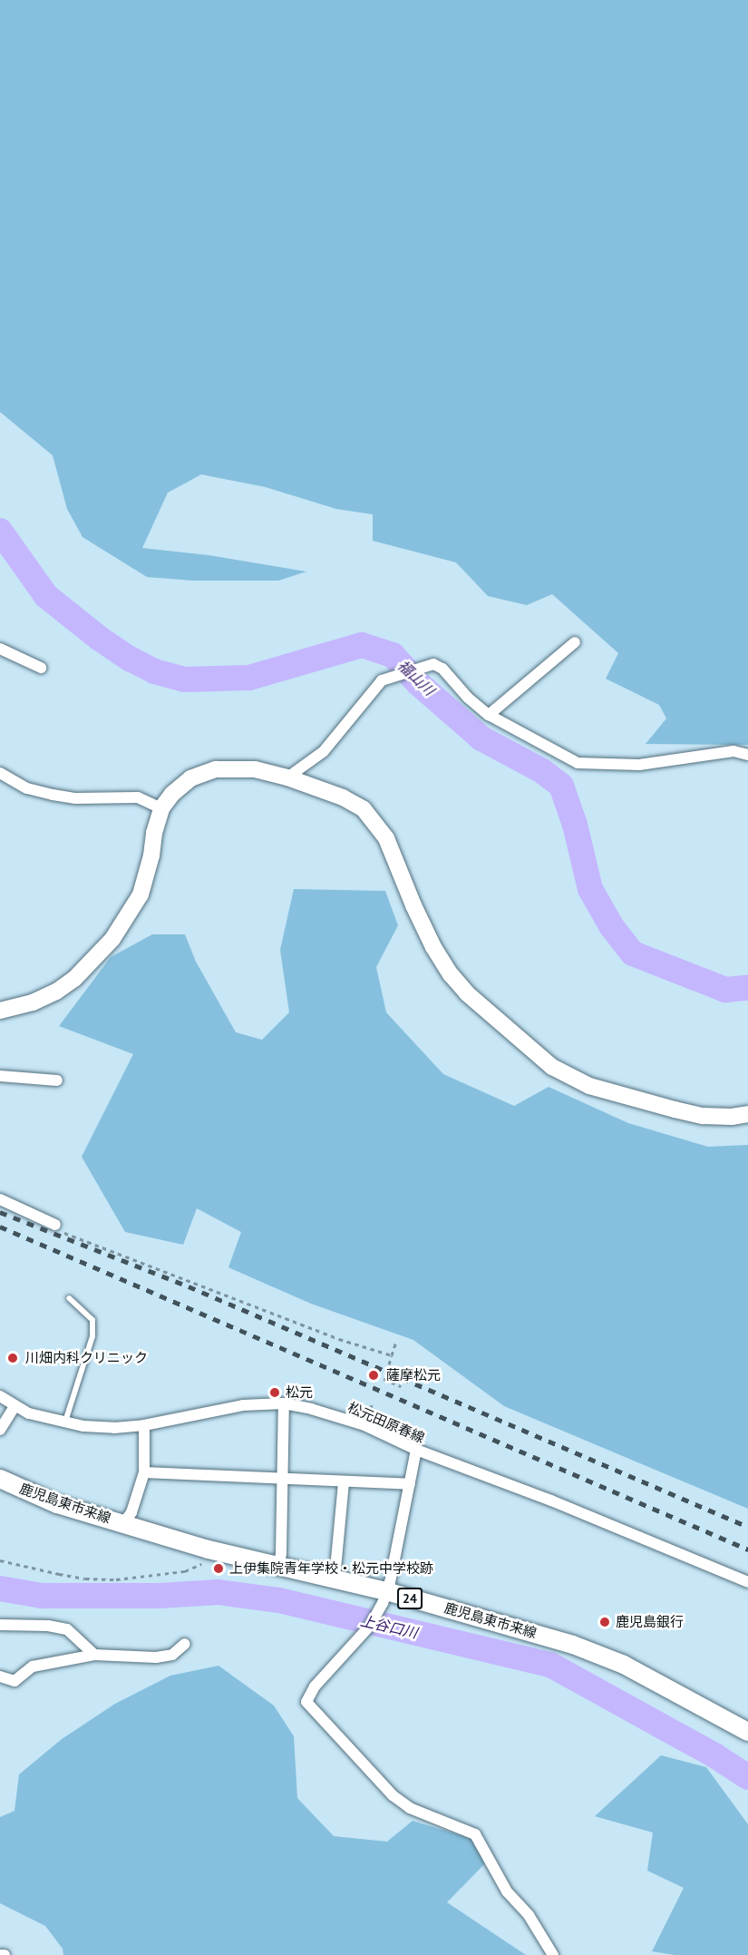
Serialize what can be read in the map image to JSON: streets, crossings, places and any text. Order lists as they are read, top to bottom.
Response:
{
  "streets": {
    "main road": ["鹿児島東市来線", "24"],
    "street": ["松元田原春線"]
  },
  "water": ["福山川", "上谷口川"],
  "places": [
    "川畑内科クリニック",
    "薩摩松元",
    "松元",
    "上伊集院青年学校・松元中学校跡",
    "鹿児島銀行"
  ]
}
